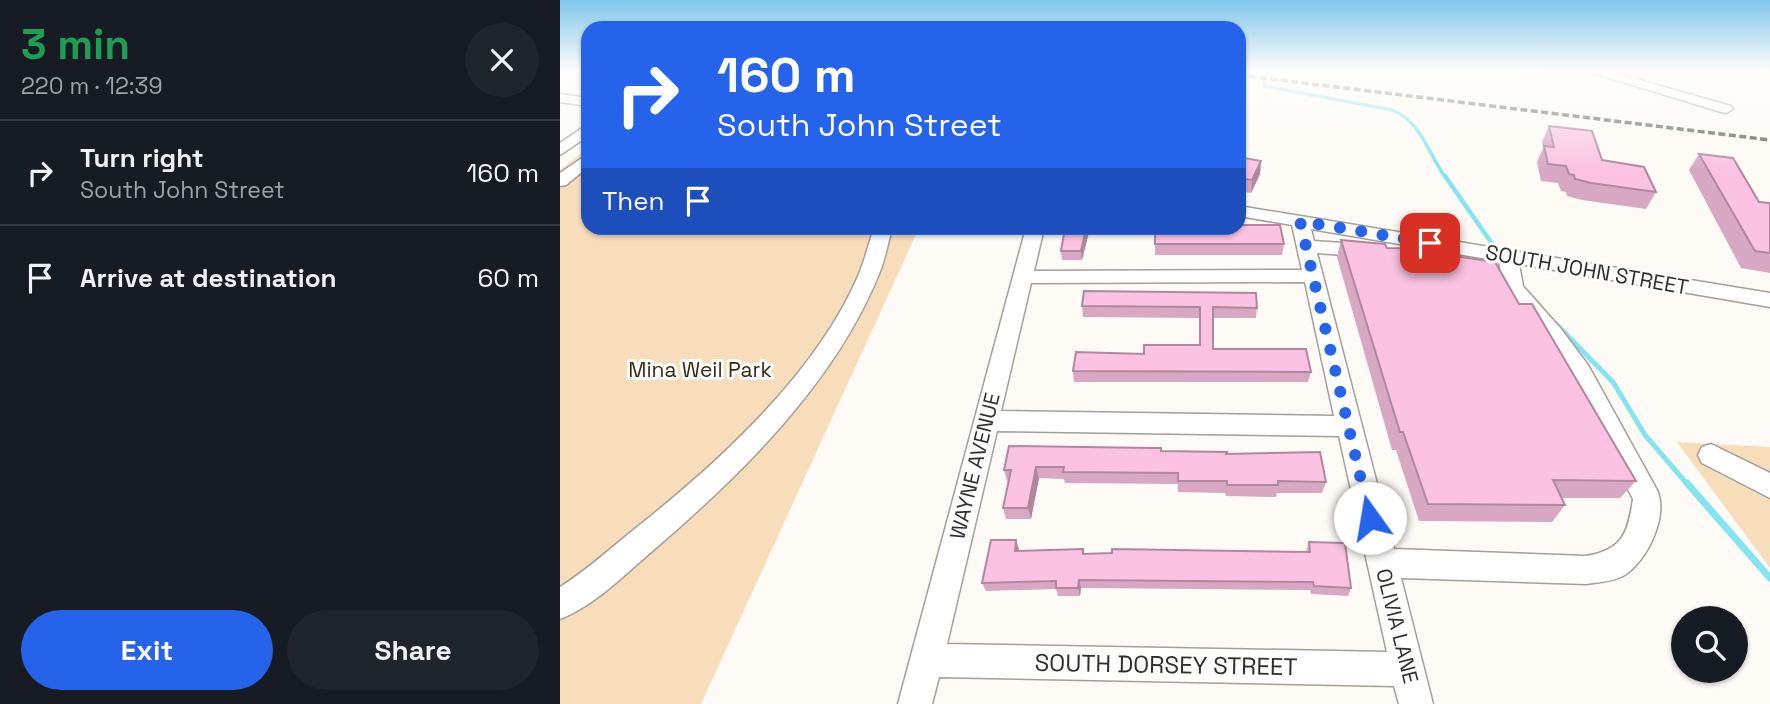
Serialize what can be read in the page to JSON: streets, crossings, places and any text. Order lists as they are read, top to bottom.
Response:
{
  "streets": {
    "street": [
      "SOUTH JOHN STREET",
      "WAYNE AVENUE",
      "OLIVIA LANE",
      "SOUTH DORSEY STREET"
    ]
  },
  "crossings": [
    ["SOUTH JOHN STREET", "OLIVIA LANE"],
    ["WAYNE AVENUE", "SOUTH DORSEY STREET"],
    ["OLIVIA LANE", "SOUTH DORSEY STREET"]
  ],
  "parks": ["Mina Weil Park"],
  "page": {
    "heading": ["3 min", "220 m · 12:39"],
    "turn": ["160 m", "South John Street"],
    "list": [
      {
        "name": "Turn right",
        "note": "South John Street",
        "value": "160 m"
      },
      {
        "name": "Arrive at destination",
        "value": "60 m"
      }
    ],
    "then": "Then",
    "buttons": ["Exit", "Share"]
  }
}
